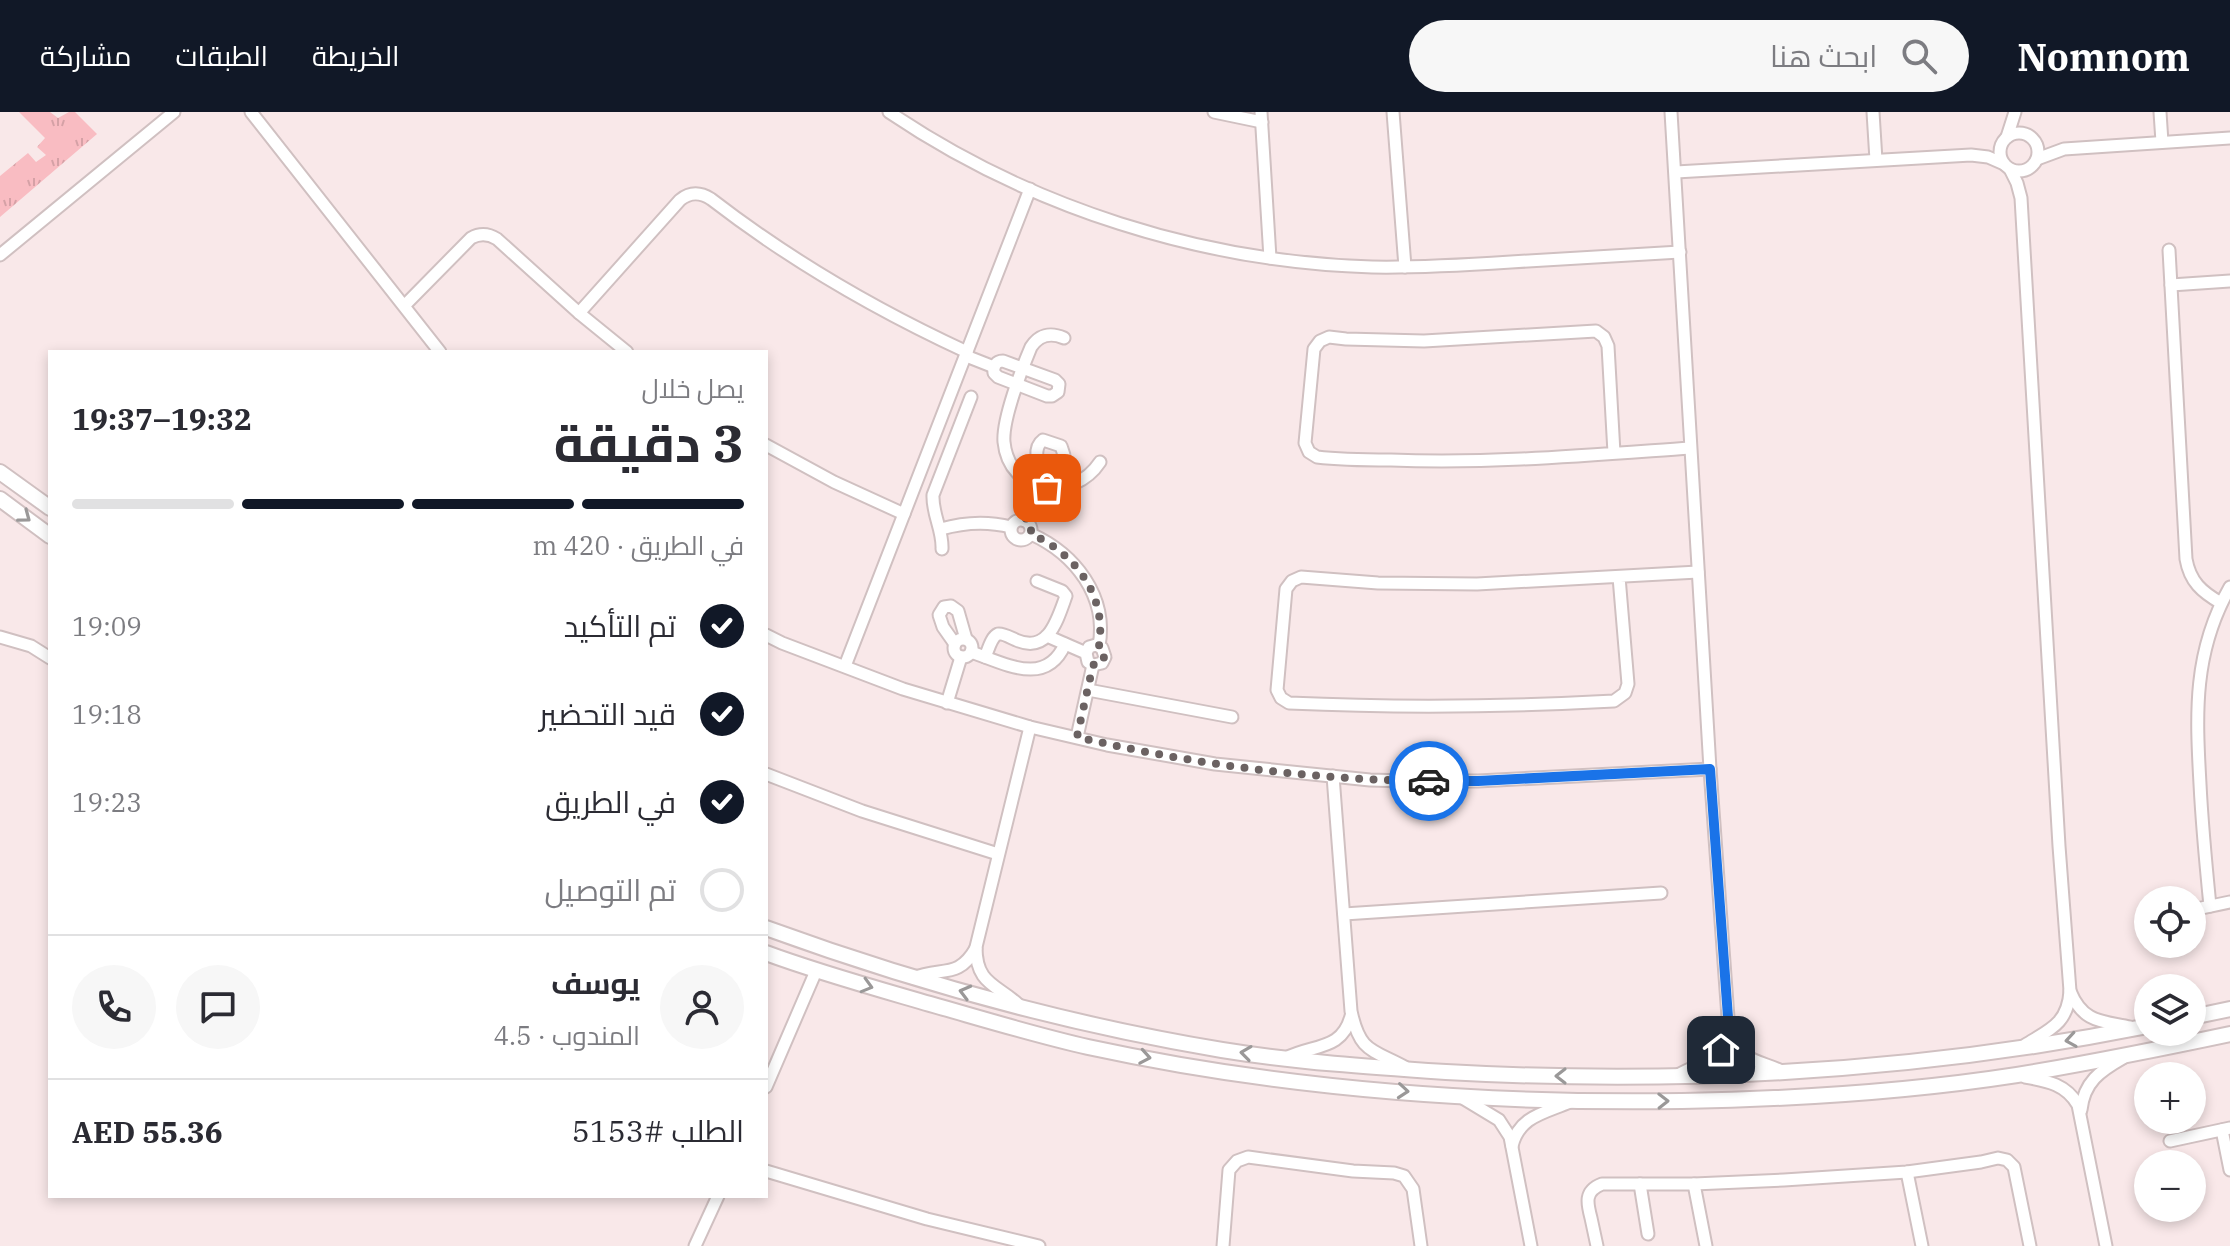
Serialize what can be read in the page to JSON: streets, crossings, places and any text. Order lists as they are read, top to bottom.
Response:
{
  "page": {
    "header": "Nomnom",
    "search": "ابحث هنا",
    "nav": ["الخريطة", "الطبقات", "مشاركة"],
    "heading": ["3 دقيقة", "يصل خلال", "19:32–19:37"],
    "panel": [
      "يوسف",
      "المندوب · 4.5",
      "الطلب #5153",
      "AED 55.36"
    ],
    "bar": "في الطريق · 420 m",
    "list": [
      ["تم التأكيد", "19:09"],
      ["قيد التحضير", "19:18"],
      ["في الطريق", "19:23"],
      "تم التوصيل"
    ],
    "map_buttons": ["+", "−"]
  }
}
